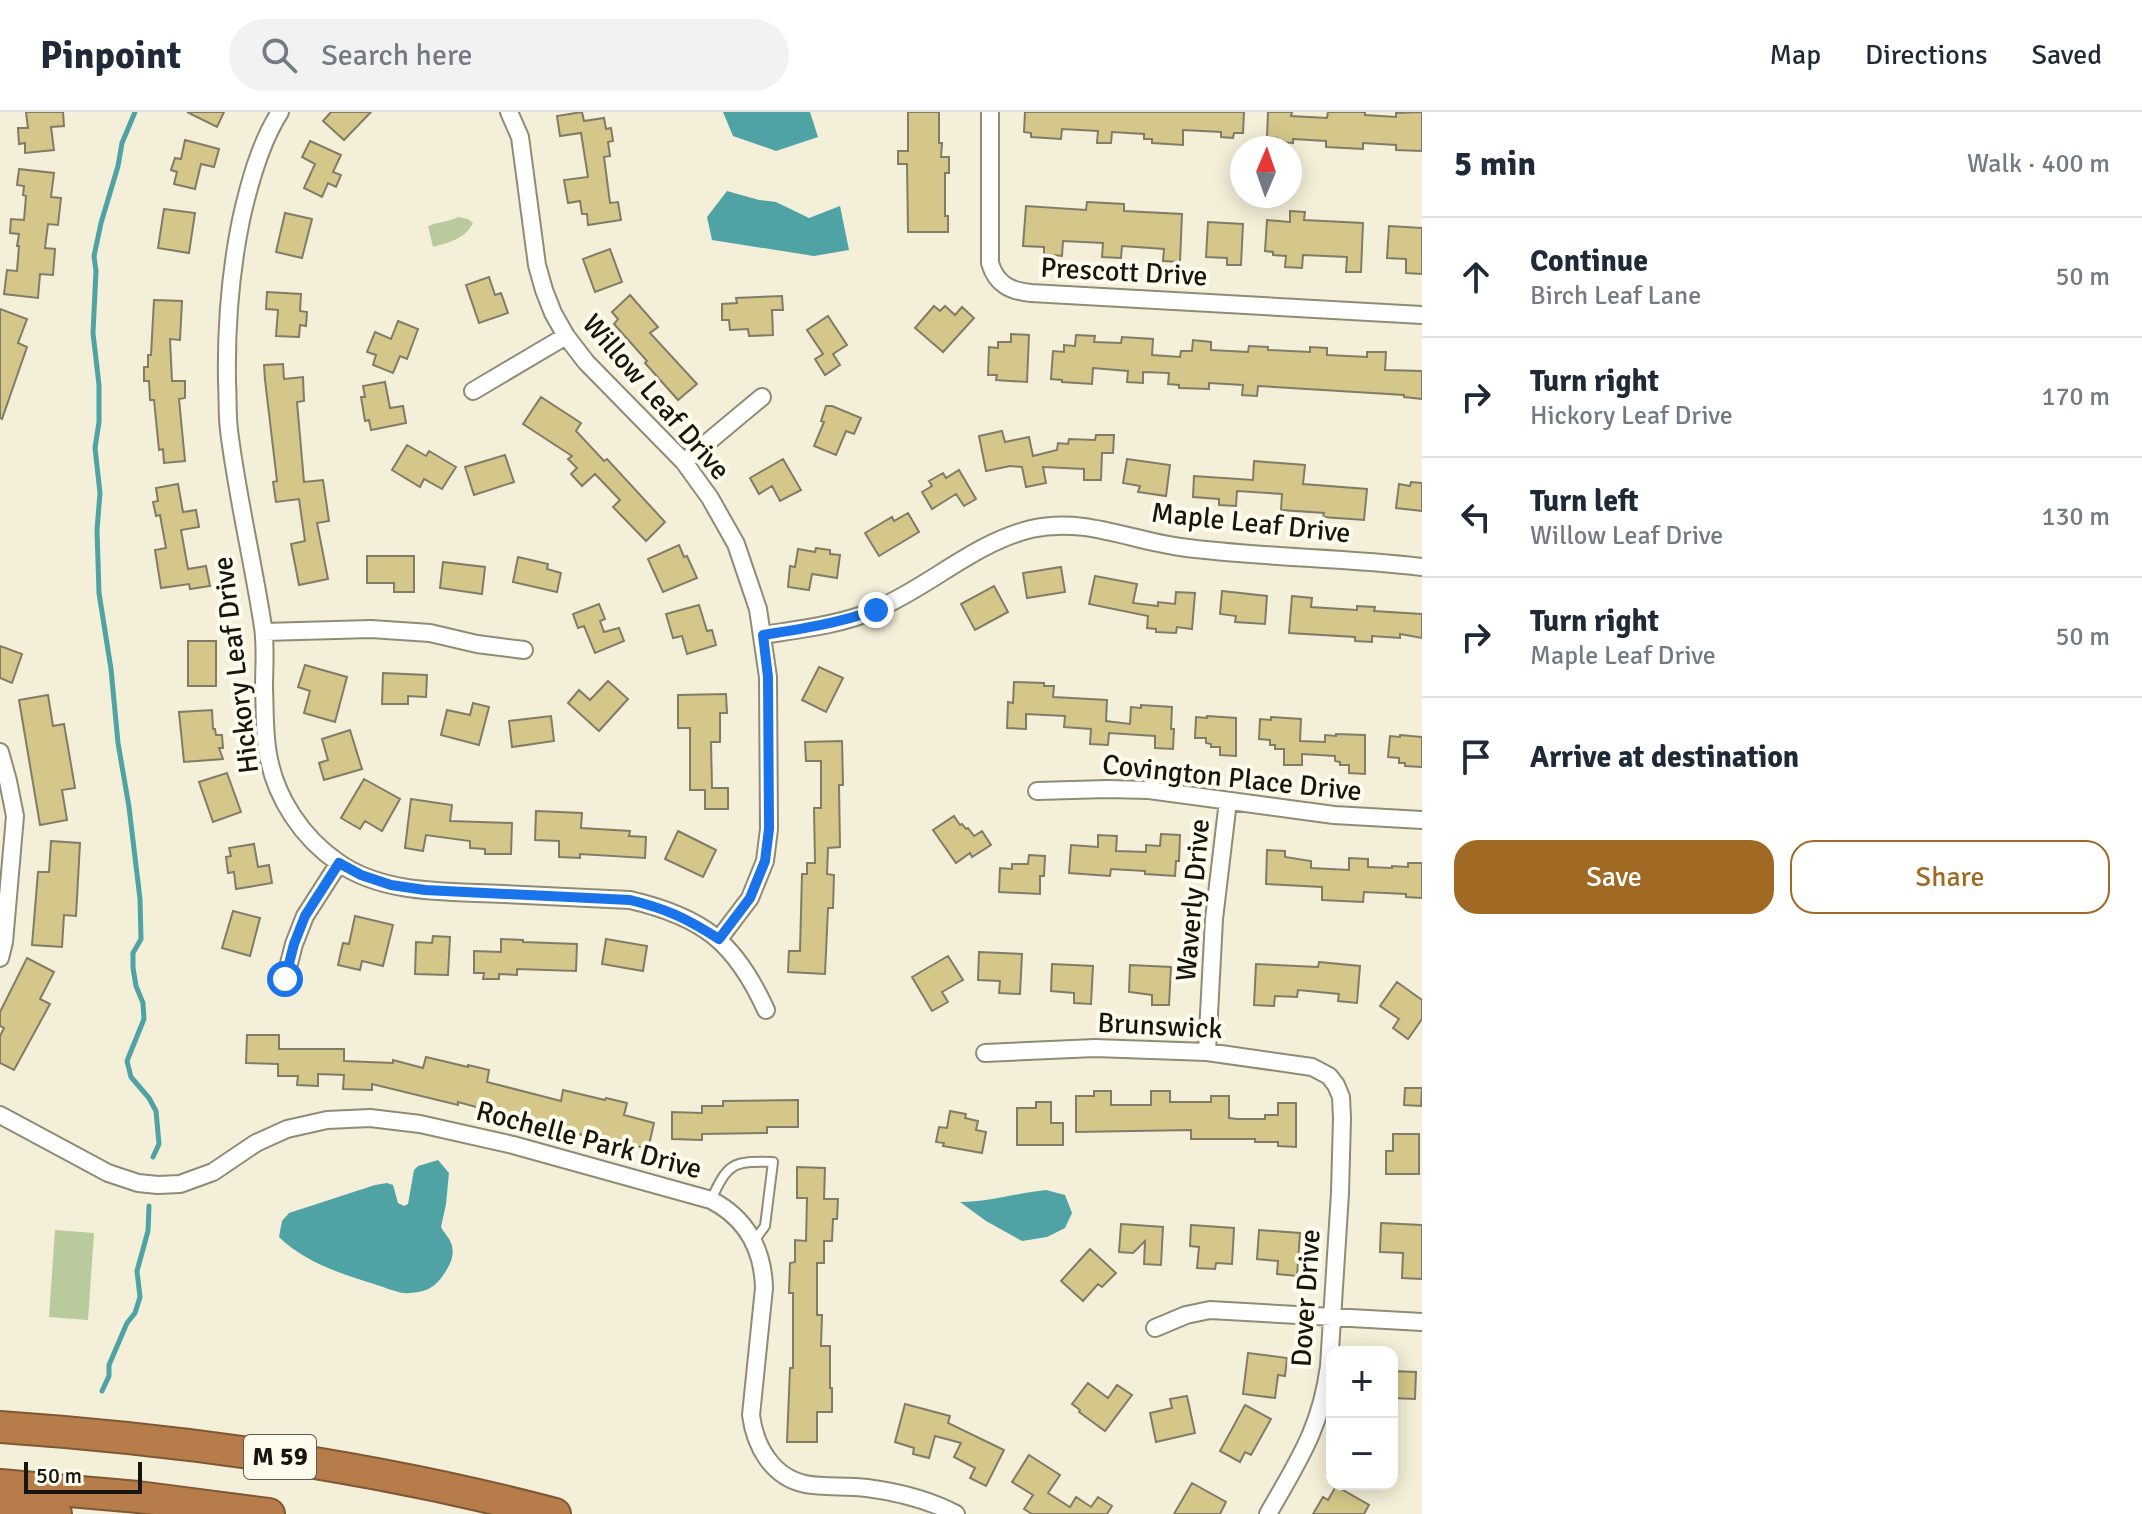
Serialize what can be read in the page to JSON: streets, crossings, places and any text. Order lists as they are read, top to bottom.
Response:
{
  "streets": {
    "highway": ["M 59"],
    "street": [
      "Prescott Drive",
      "Willow Leaf Drive",
      "Maple Leaf Drive",
      "Hickory Leaf Drive",
      "Covington Place Drive",
      "Waverly Drive",
      "Brunswick",
      "Rochelle Park Drive",
      "Dover Drive"
    ]
  },
  "crossings": [
    ["Willow Leaf Drive", "Maple Leaf Drive"],
    ["Willow Leaf Drive", "Hickory Leaf Drive"],
    ["Covington Place Drive", "Waverly Drive"],
    ["Waverly Drive", "Brunswick"],
    ["Brunswick", "Dover Drive"]
  ],
  "scale_bar": "50 m",
  "north": "top",
  "page": {
    "header": "Pinpoint",
    "search": "Search here",
    "nav": ["Map", "Directions", "Saved"],
    "heading": ["5 min", "Walk · 400 m"],
    "list": [
      ["Continue", "Birch Leaf Lane", "50 m"],
      ["Turn right", "Hickory Leaf Drive", "170 m"],
      ["Turn left", "Willow Leaf Drive", "130 m"],
      ["Turn right", "Maple Leaf Drive", "50 m"],
      "Arrive at destination"
    ],
    "buttons": ["Save", "Share"],
    "map_buttons": ["+", "−"],
    "scale": "50 m"
  }
}
